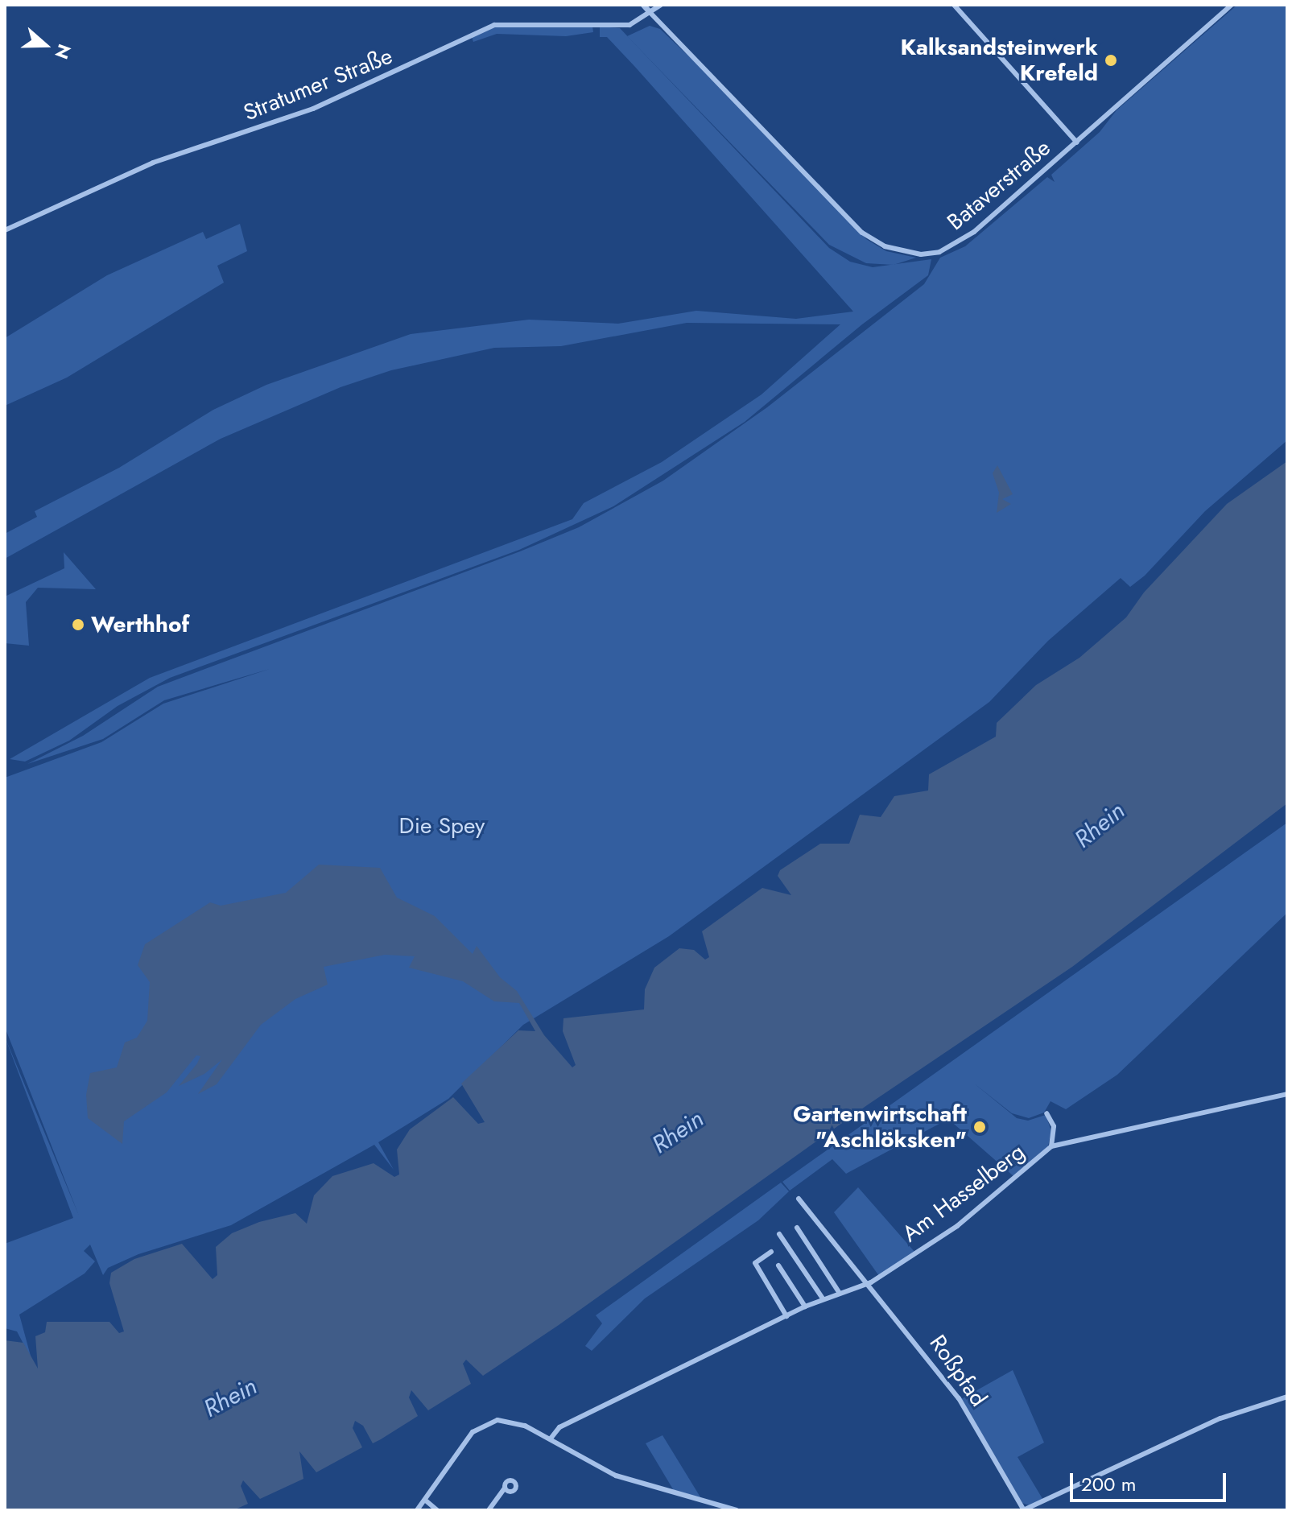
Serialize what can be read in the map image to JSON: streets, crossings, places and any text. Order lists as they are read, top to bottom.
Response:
{
  "streets": {
    "street": [
      "Stratumer Straße",
      "Bataverstraße",
      "Am Hasselberg",
      "Roßpfad"
    ]
  },
  "crossings": [
    ["Stratumer Straße", "Bataverstraße"],
    ["Am Hasselberg", "Roßpfad"]
  ],
  "water": ["Rhein"],
  "parks": ["Die Spey"],
  "places": ["Kalksandsteinwerk Krefeld", "Werthhof", "Gartenwirtschaft \"Aschlöksken\""],
  "scale_bar": "200 m",
  "north": "right"
}
